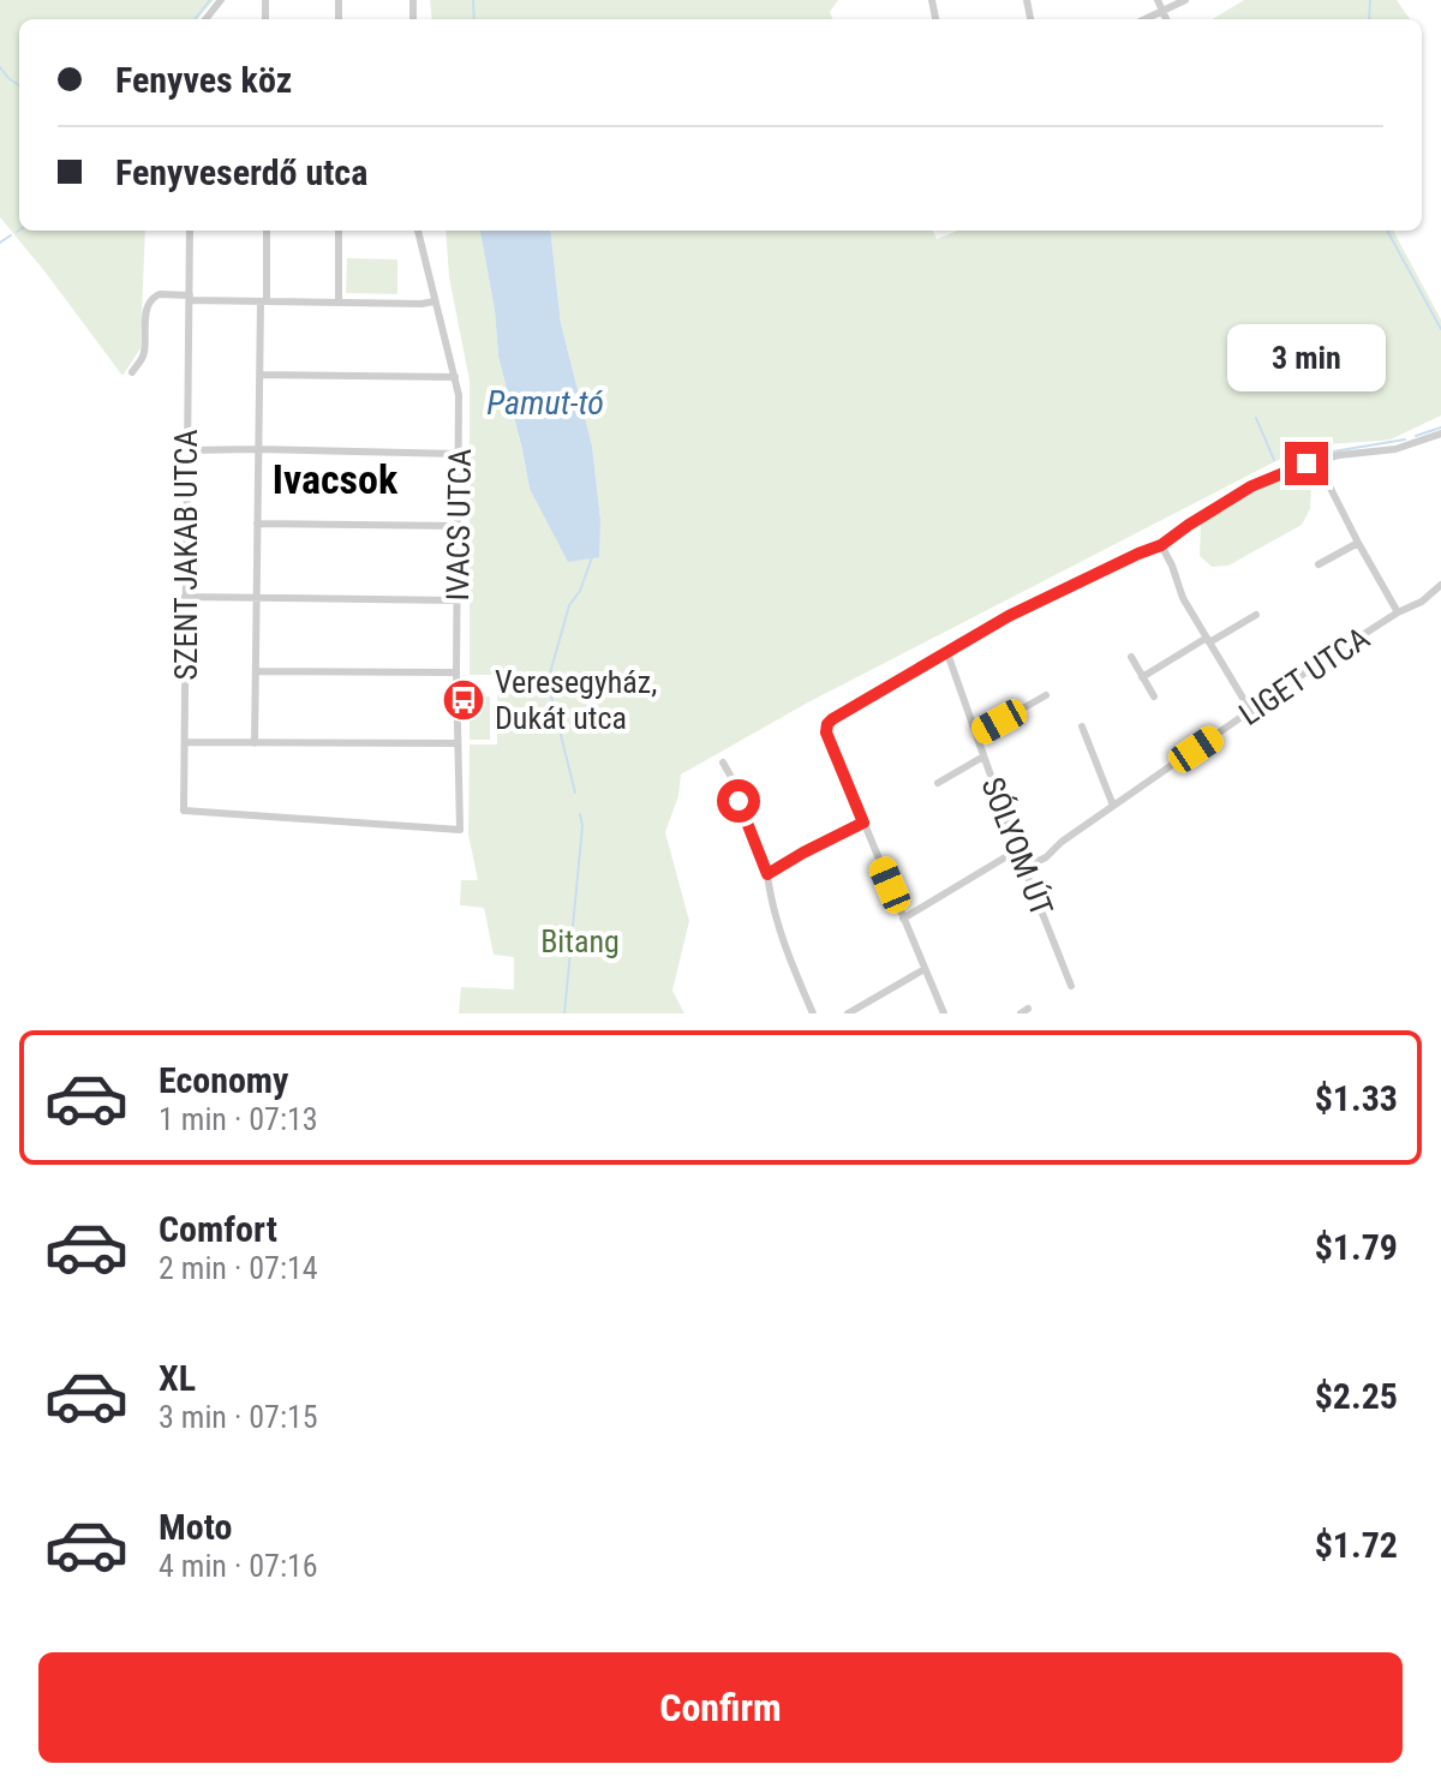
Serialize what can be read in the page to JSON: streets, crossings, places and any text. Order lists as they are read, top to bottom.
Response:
{
  "streets": {
    "street": [
      "IVACS UTCA",
      "SZENT JAKAB UTCA",
      "LIGET UTCA",
      "SÓLYOM ÚT"
    ]
  },
  "crossings": [
    ["IVACS UTCA", "SZENT JAKAB UTCA"],
    ["LIGET UTCA", "SÓLYOM ÚT"]
  ],
  "districts": ["Ivacsok"],
  "water": ["Pamut-tó"],
  "parks": ["Bitang"],
  "places": {
    "bus stop": ["Veresegyház, Dukát utca"]
  },
  "page": {
    "banner": ["Fenyves köz", "Fenyveserdő utca"],
    "bubble": "3 min",
    "list": [
      {
        "name": "Economy",
        "note": "1 min · 07:13",
        "value": "$1.33"
      },
      {
        "name": "Comfort",
        "note": "2 min · 07:14",
        "value": "$1.79"
      },
      {
        "name": "XL",
        "note": "3 min · 07:15",
        "value": "$2.25"
      },
      {
        "name": "Moto",
        "note": "4 min · 07:16",
        "value": "$1.72"
      }
    ],
    "buttons": "Confirm"
  }
}
